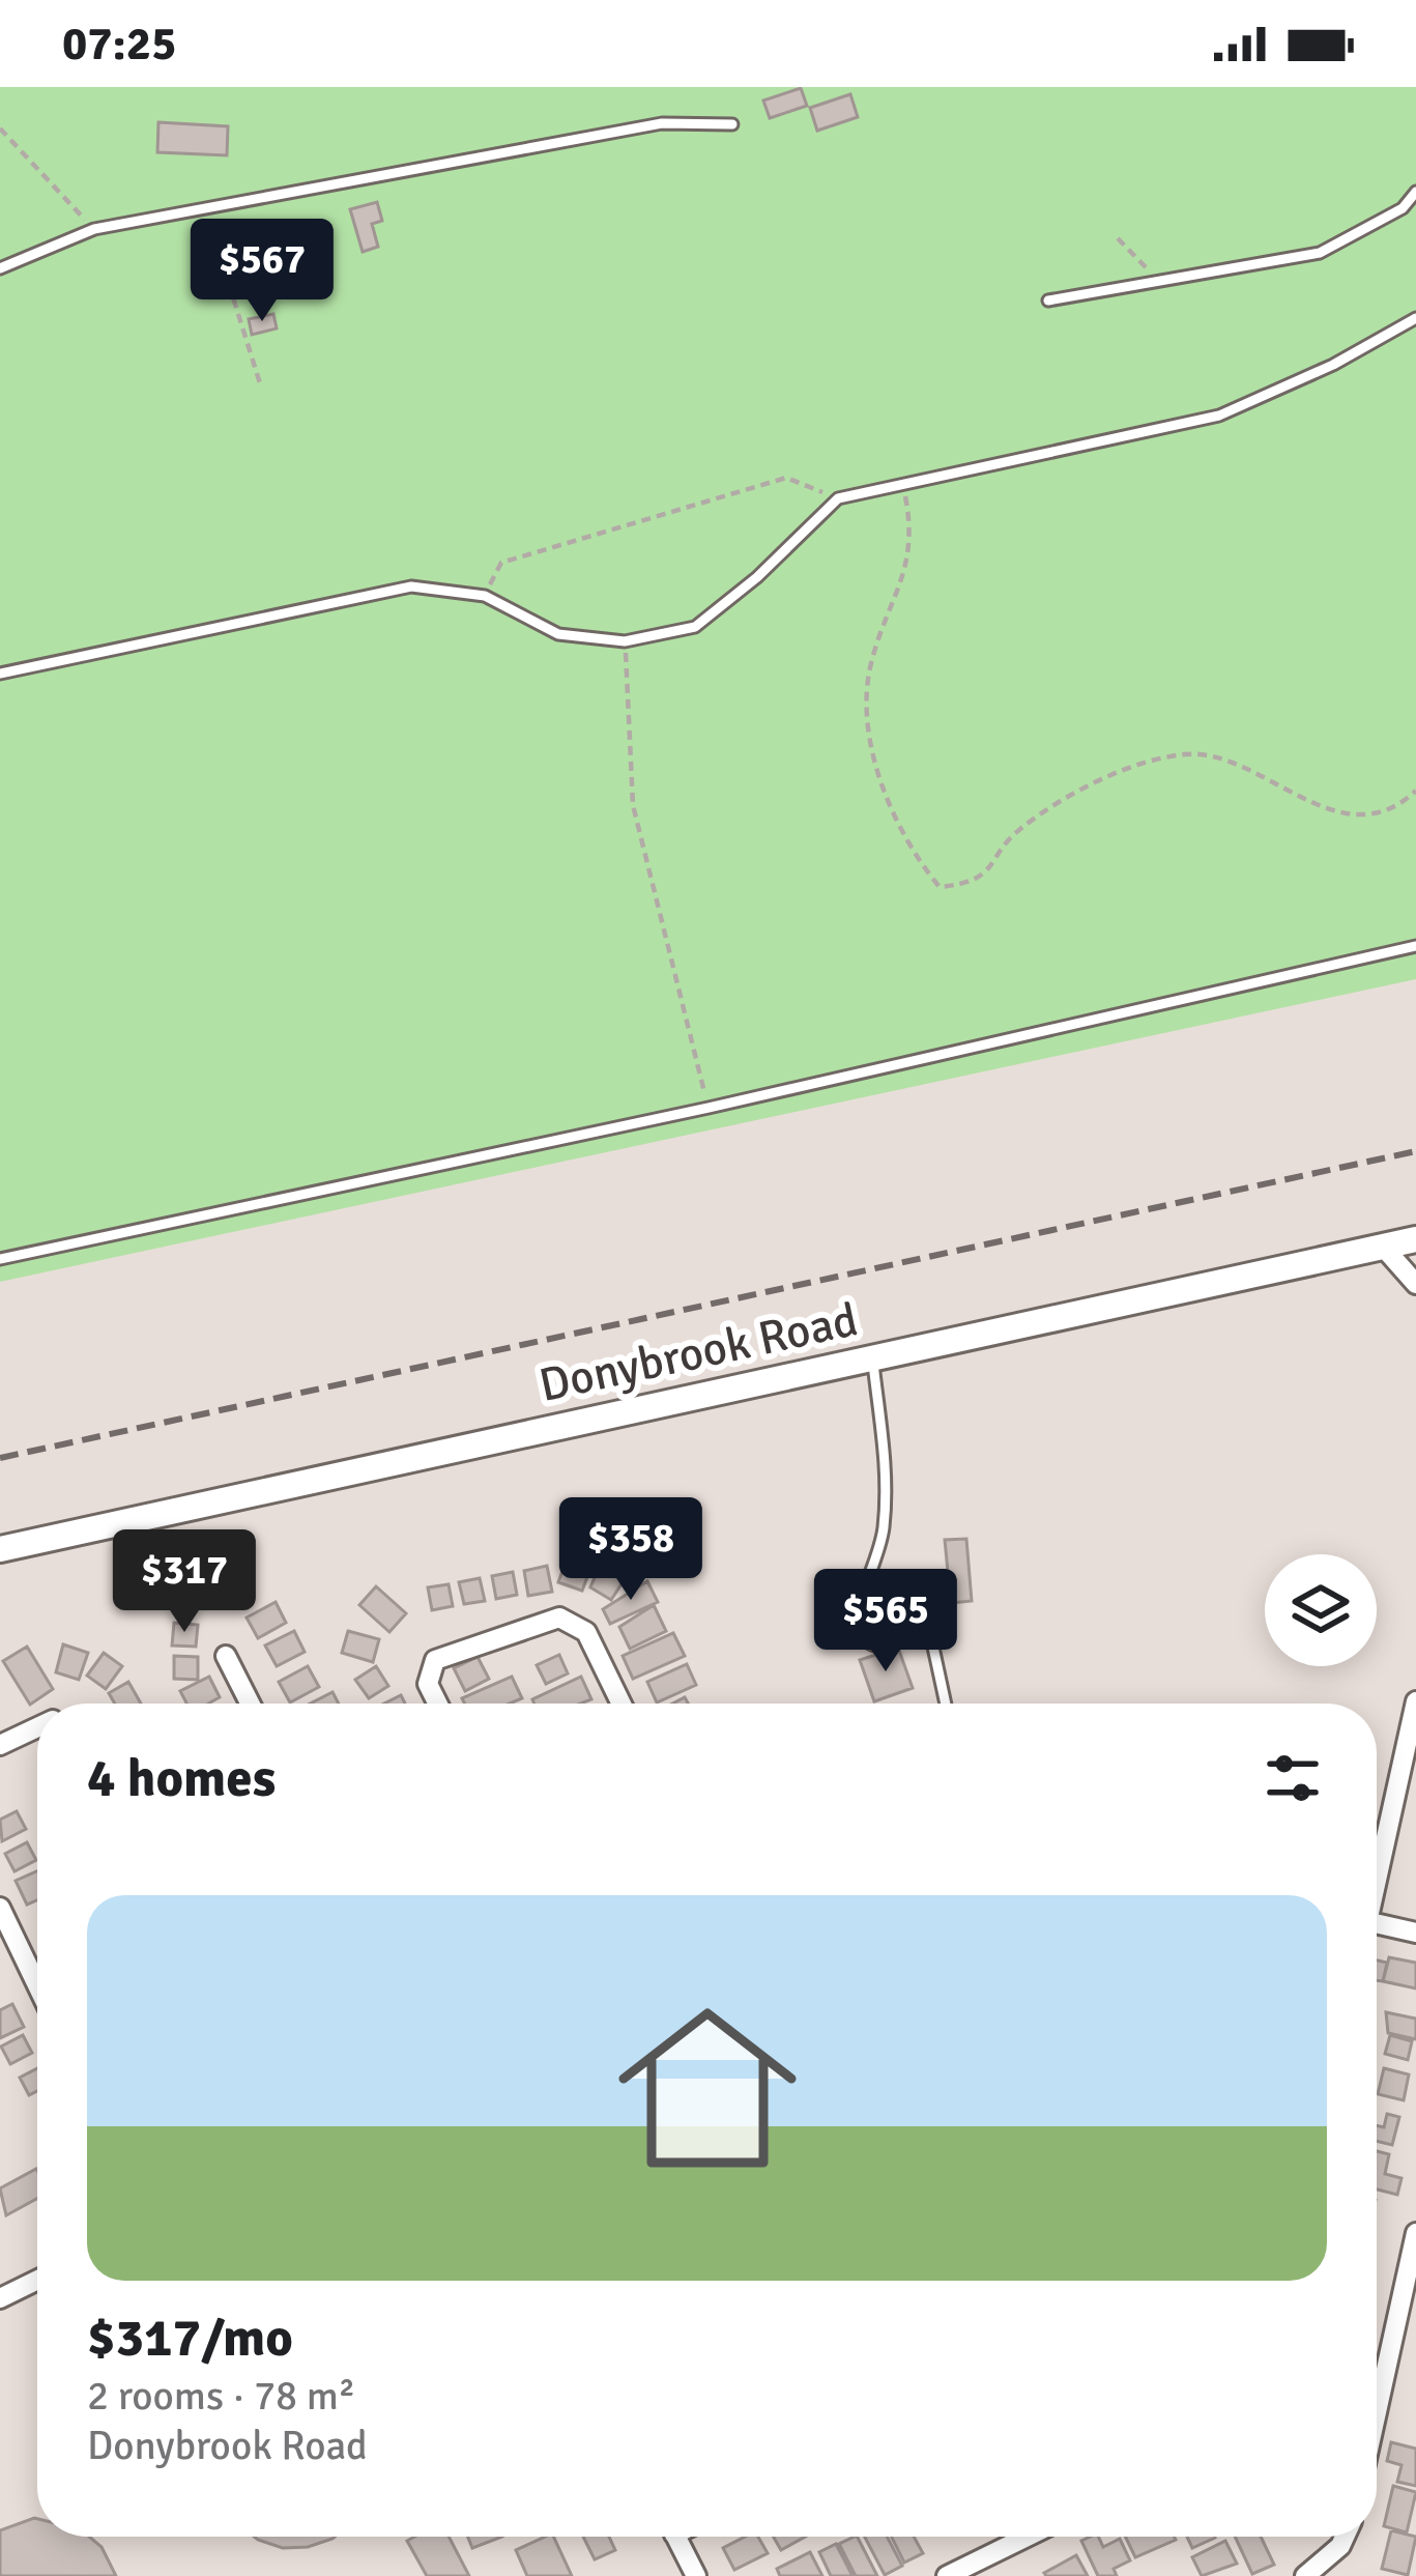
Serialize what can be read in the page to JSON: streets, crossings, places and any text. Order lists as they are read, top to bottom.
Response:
{
  "streets": {
    "street": ["Donybrook Road"]
  },
  "page": {
    "status": "07:25",
    "price": [
      "$567",
      "$358",
      "$317",
      "$565"
    ],
    "heading": "4 homes",
    "list": [
      {
        "name": "$317/mo",
        "note": "2 rooms · 78 m² · Donybrook Road"
      }
    ]
  }
}
